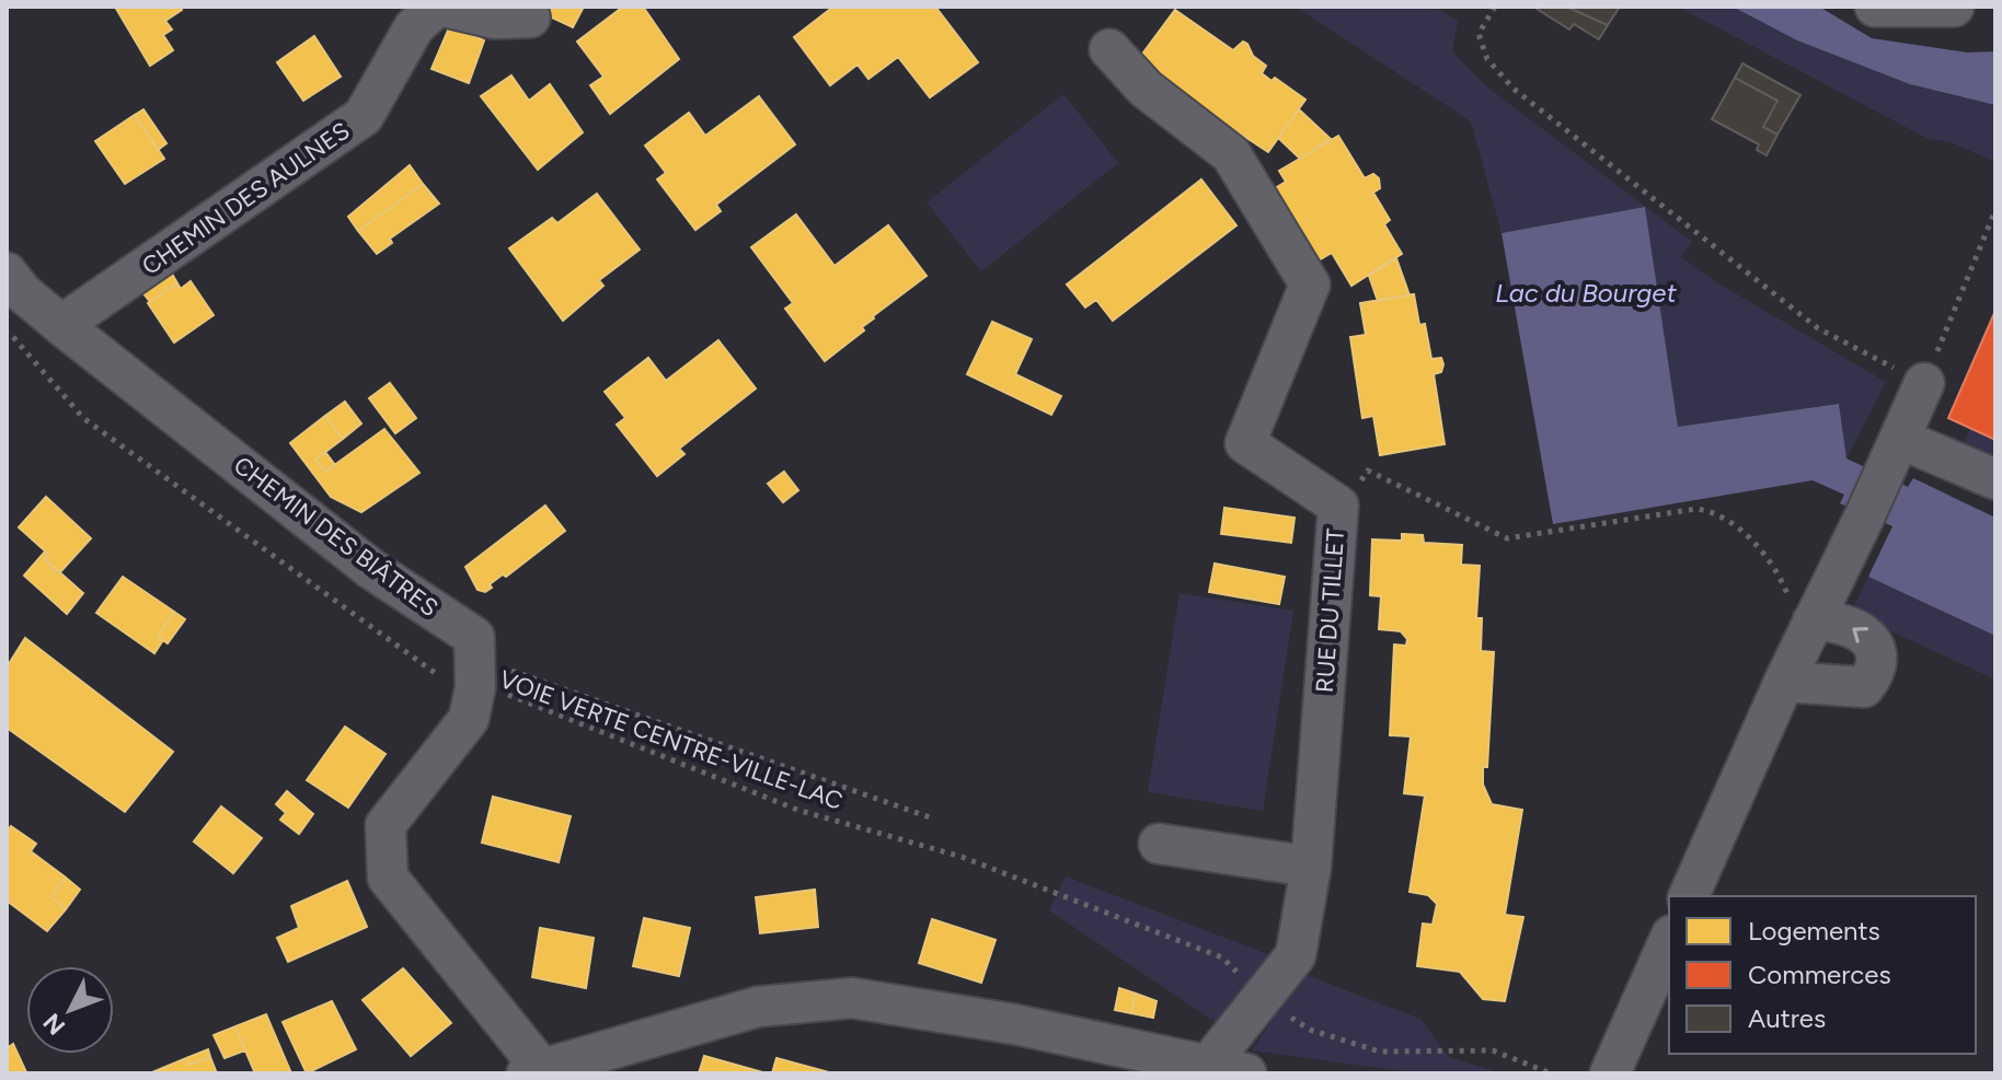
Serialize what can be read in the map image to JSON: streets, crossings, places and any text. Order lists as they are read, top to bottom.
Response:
{
  "streets": {
    "street": ["CHEMIN DES AULNES", "CHEMIN DES BIÂTRES", "RUE DU TILLET"],
    "path": ["VOIE VERTE CENTRE-VILLE-LAC"]
  },
  "crossings": [
    ["CHEMIN DES AULNES", "CHEMIN DES BIÂTRES"],
    ["CHEMIN DES BIÂTRES", "VOIE VERTE CENTRE-VILLE-LAC"],
    ["RUE DU TILLET", "VOIE VERTE CENTRE-VILLE-LAC"]
  ],
  "water": ["Lac du Bourget"],
  "legend": ["Logements", "Commerces", "Autres"],
  "north": "bottom left"
}
